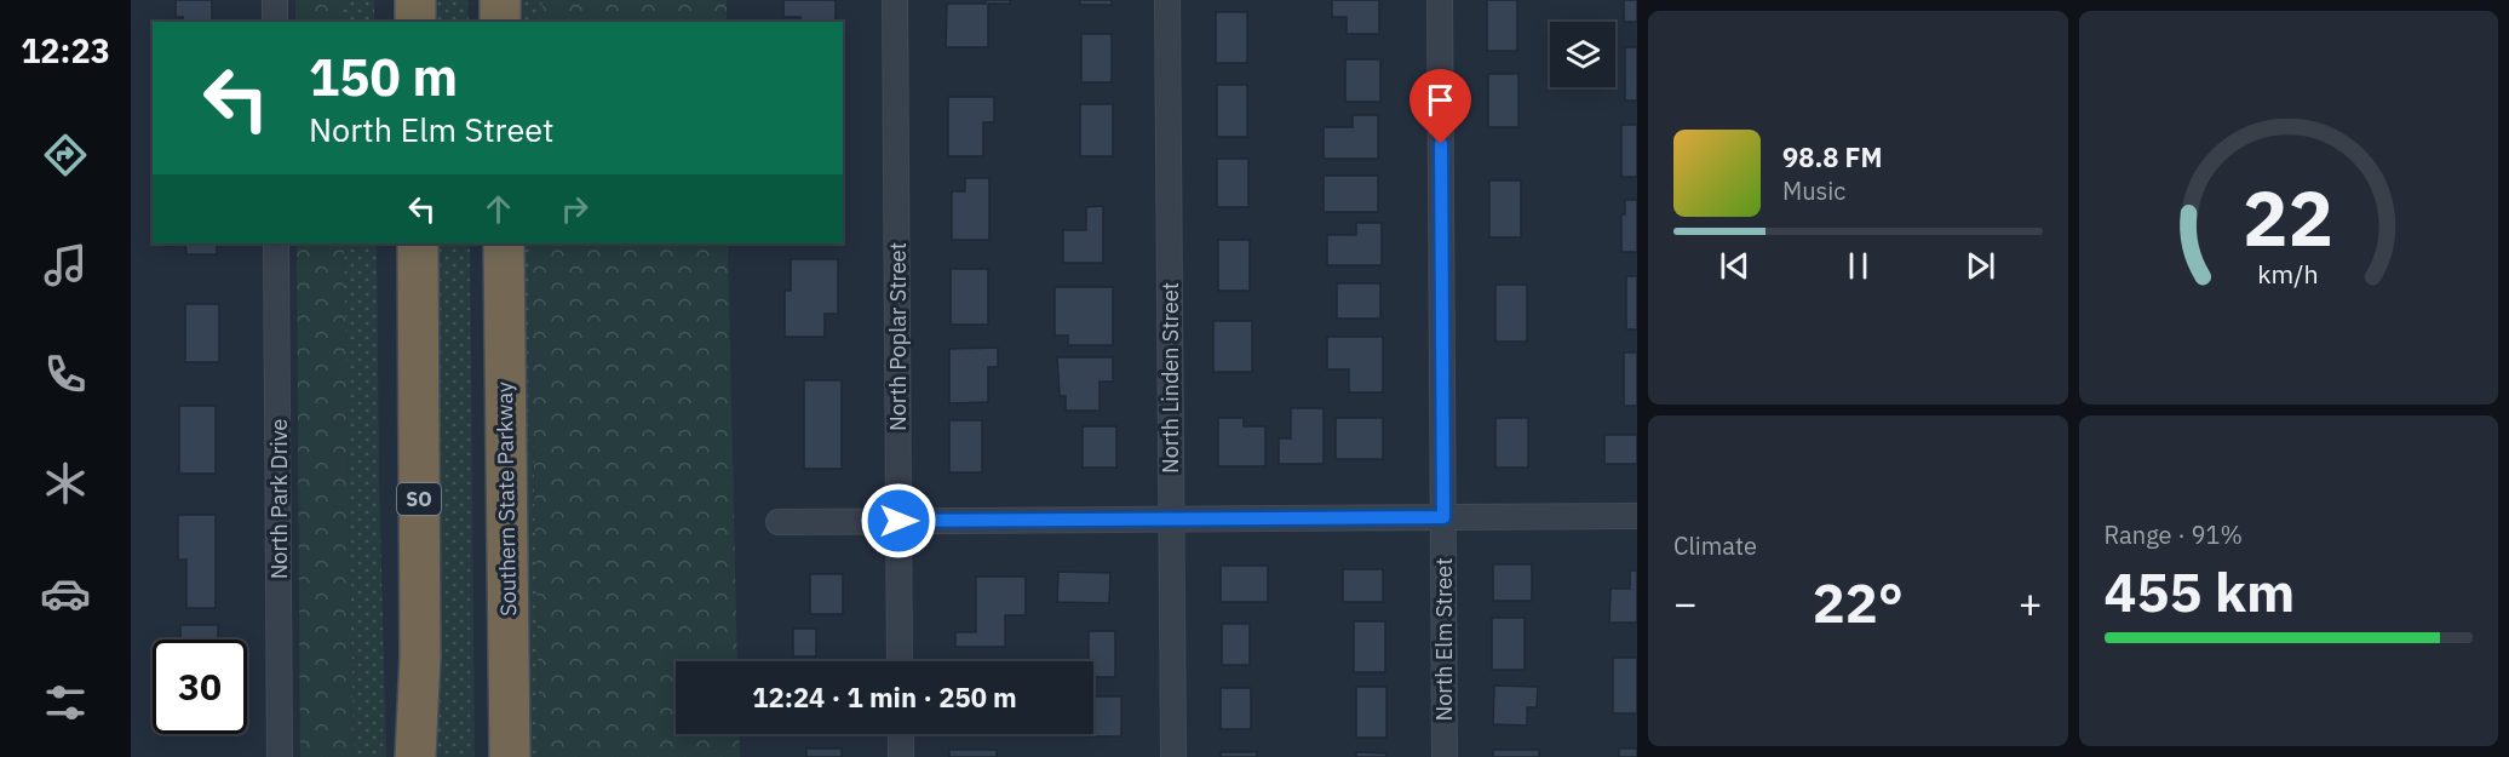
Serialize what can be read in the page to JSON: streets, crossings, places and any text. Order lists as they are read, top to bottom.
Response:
{
  "streets": {
    "highway": ["SO", "Southern State Parkway"],
    "street": [
      "North Poplar Street",
      "North Linden Street",
      "North Park Drive",
      "North Elm Street"
    ]
  },
  "page": {
    "tabs": "12:23",
    "turn": ["150 m", "North Elm Street"],
    "song": ["98.8 FM", "Music"],
    "tile": [
      "Climate",
      ["Range · 91%", "455 km"]
    ],
    "heat": ["−", "22°", "+"],
    "limit": "30",
    "trip": "12:24 · 1 min · 250 m",
    "gauge": ["22", "km/h"]
  }
}
